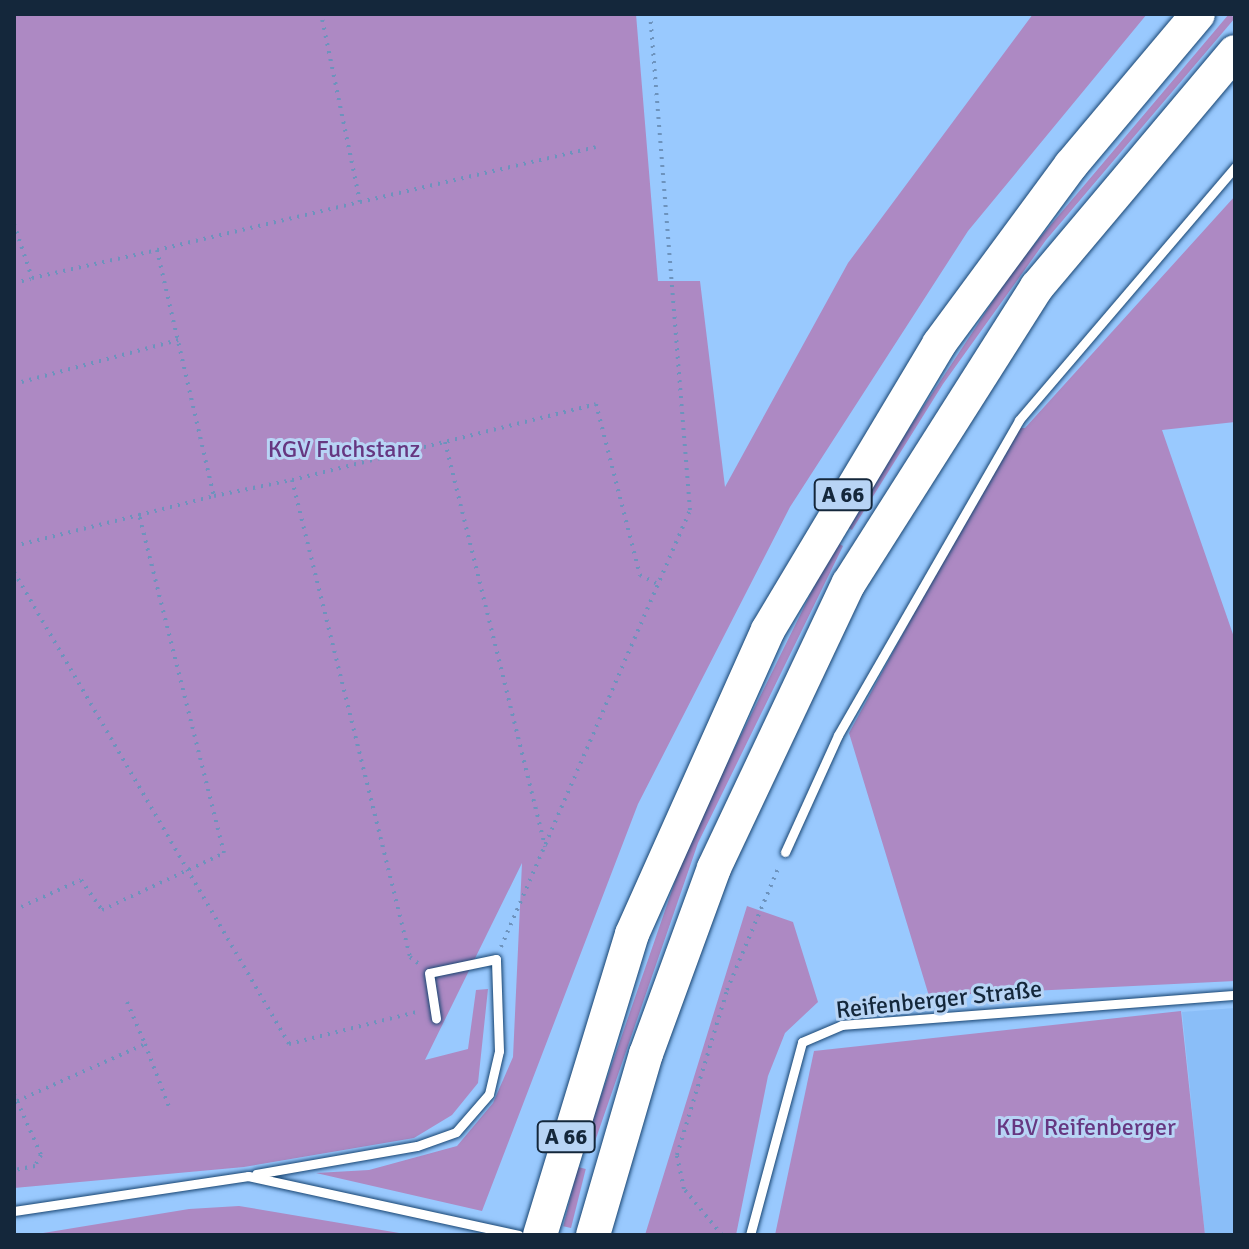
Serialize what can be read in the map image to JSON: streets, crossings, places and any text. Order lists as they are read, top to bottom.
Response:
{
  "streets": {
    "highway": ["A 66"],
    "lane": ["Reifenberger Straße"]
  },
  "parks": ["KGV Fuchstanz", "KBV Reifenberger"]
}
